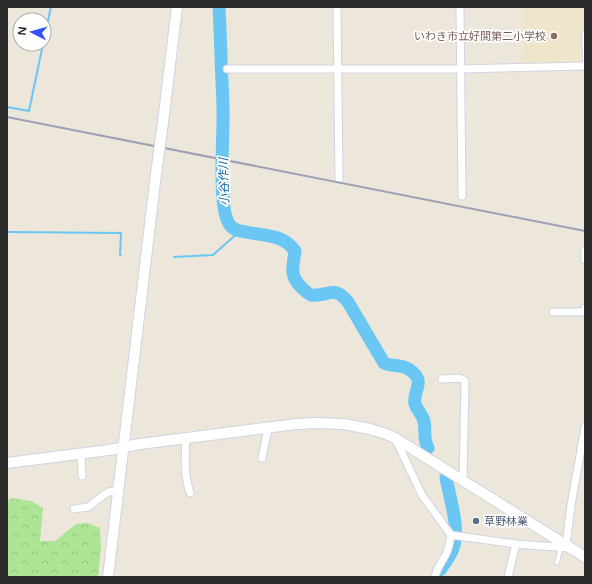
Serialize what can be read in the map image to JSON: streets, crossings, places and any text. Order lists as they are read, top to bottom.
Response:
{
  "water": ["小谷作川"],
  "places": ["いわき市立好間第二小学校", "草野林業"],
  "north": "left"
}
